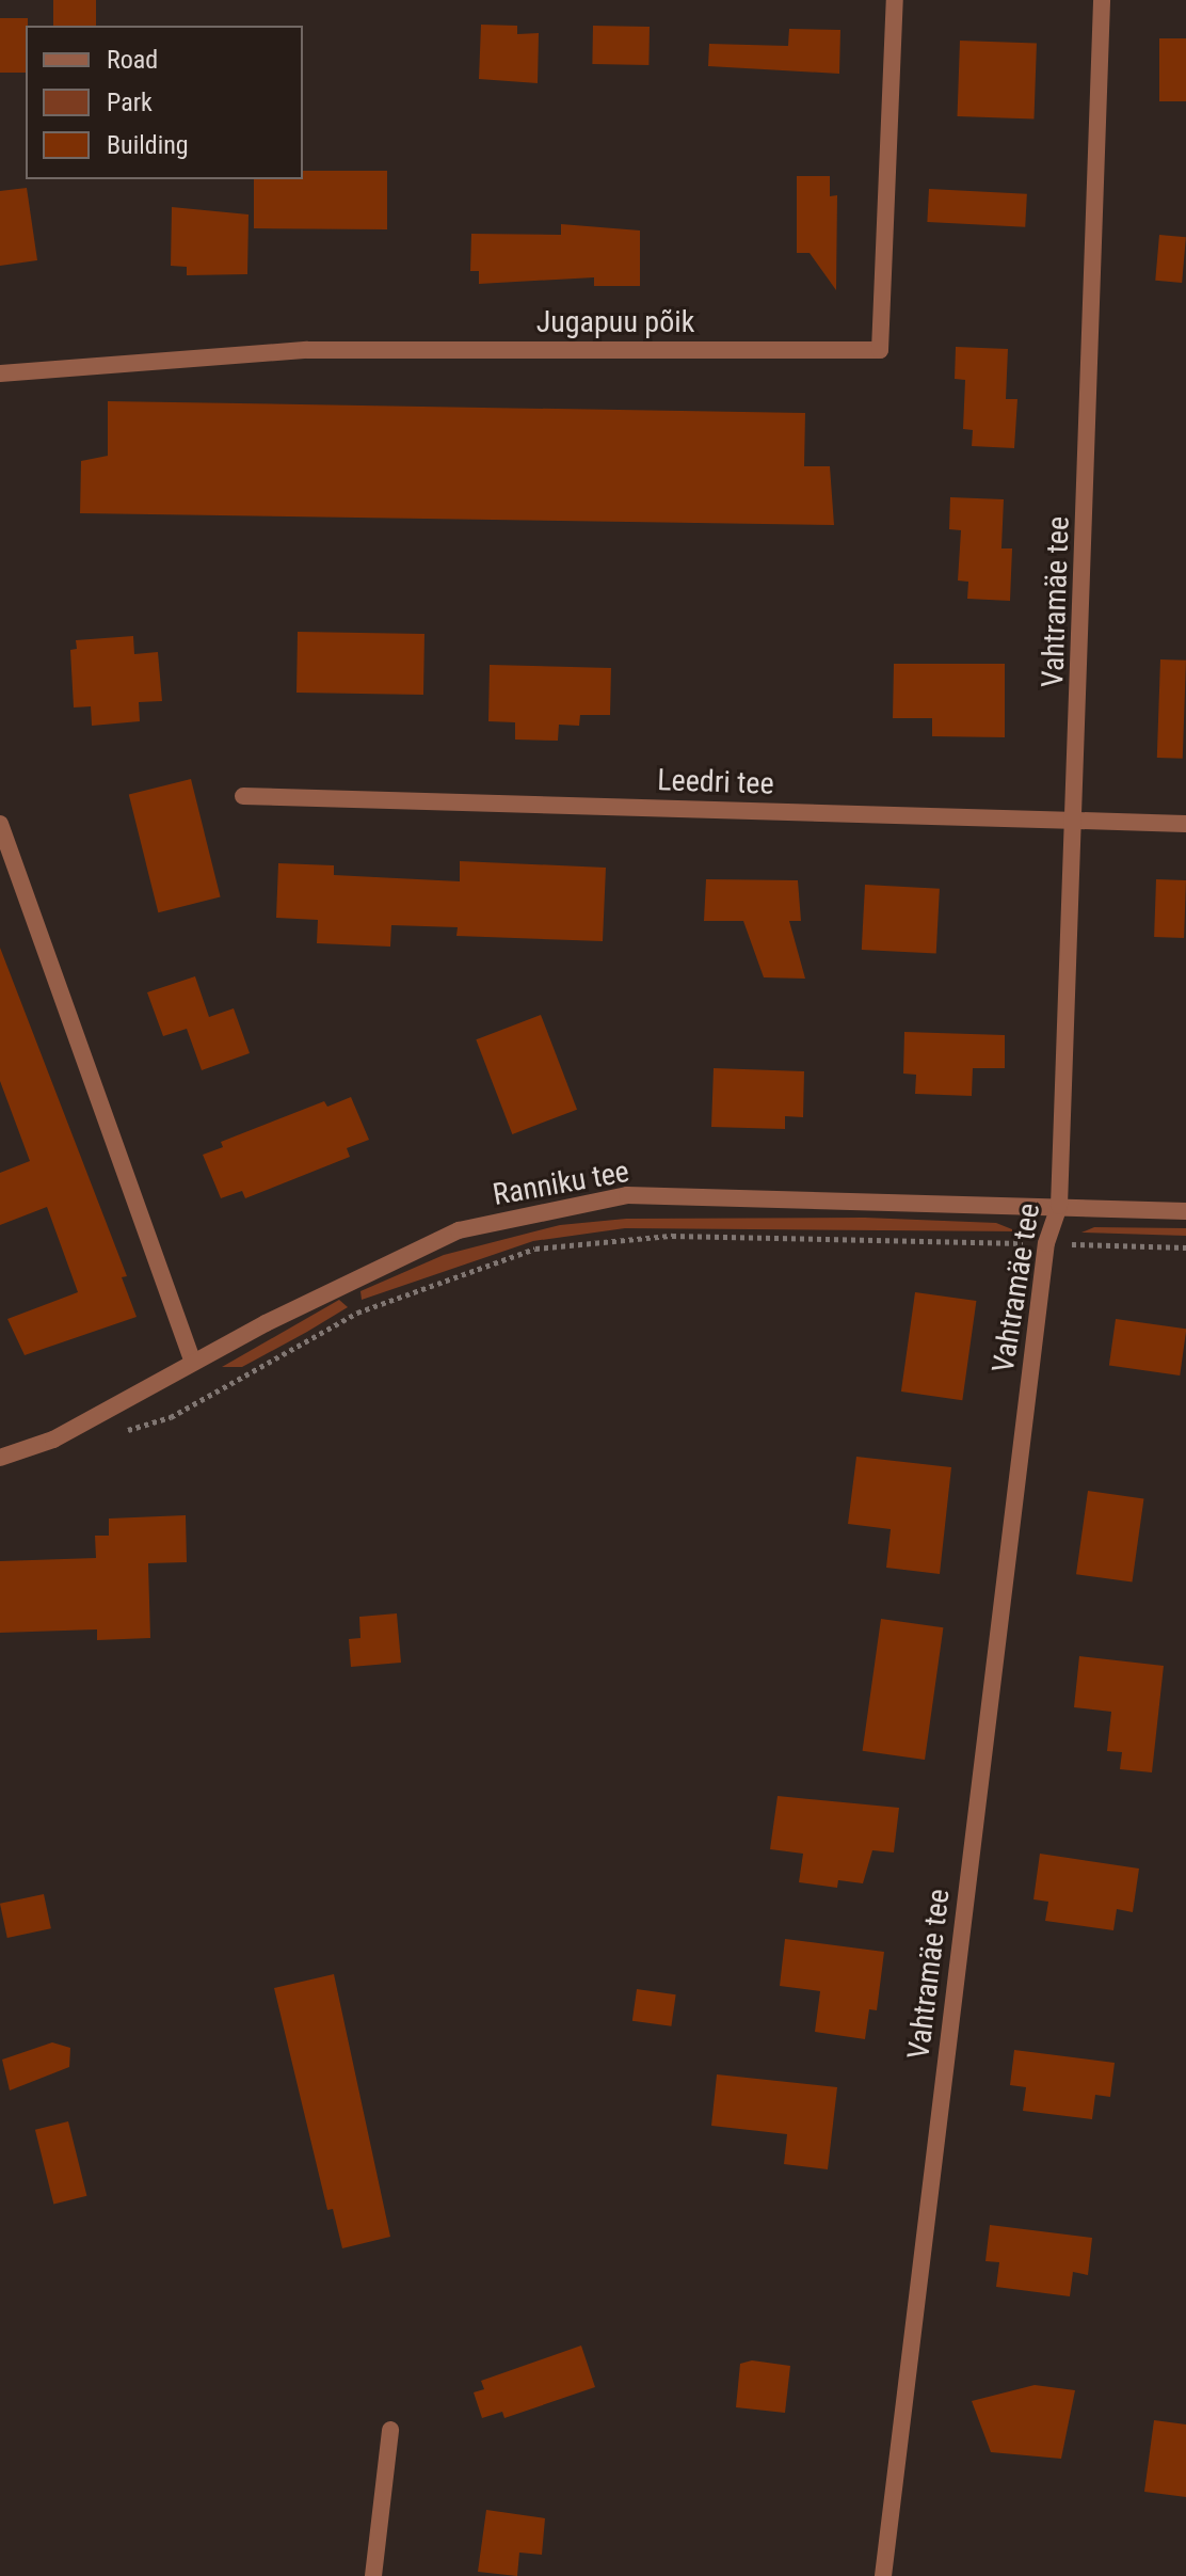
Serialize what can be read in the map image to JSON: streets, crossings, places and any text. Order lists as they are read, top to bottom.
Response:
{
  "streets": {
    "street": [
      "Jugapuu põik",
      "Vahtramäe tee",
      "Leedri tee",
      "Ranniku tee"
    ]
  },
  "crossings": [
    ["Vahtramäe tee", "Leedri tee"],
    ["Vahtramäe tee", "Ranniku tee"]
  ],
  "legend": ["Road", "Park", "Building"]
}
